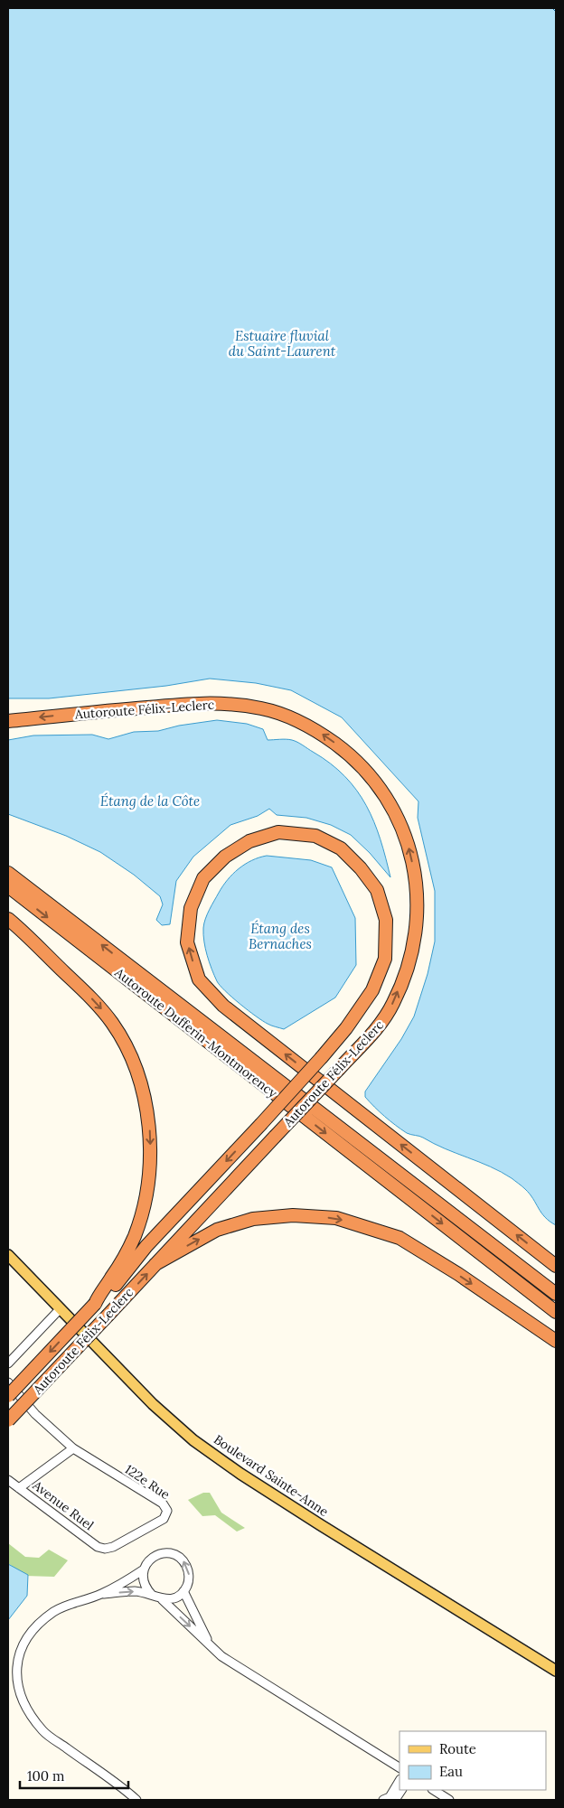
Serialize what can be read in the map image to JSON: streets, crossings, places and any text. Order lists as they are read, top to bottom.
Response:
{
  "streets": {
    "highway": ["Autoroute Félix-Leclerc", "Autoroute Dufferin-Montmorency"],
    "main road": ["Boulevard Sainte-Anne"],
    "street": ["122e Rue", "Avenue Ruel"]
  },
  "crossings": [
    ["122e Rue", "Avenue Ruel"]
  ],
  "water": ["Estuaire fluvial du Saint-Laurent", "Étang de la Côte", "Étang des Bernaches"],
  "legend": ["Route", "Eau"],
  "scale_bar": "100 m"
}
